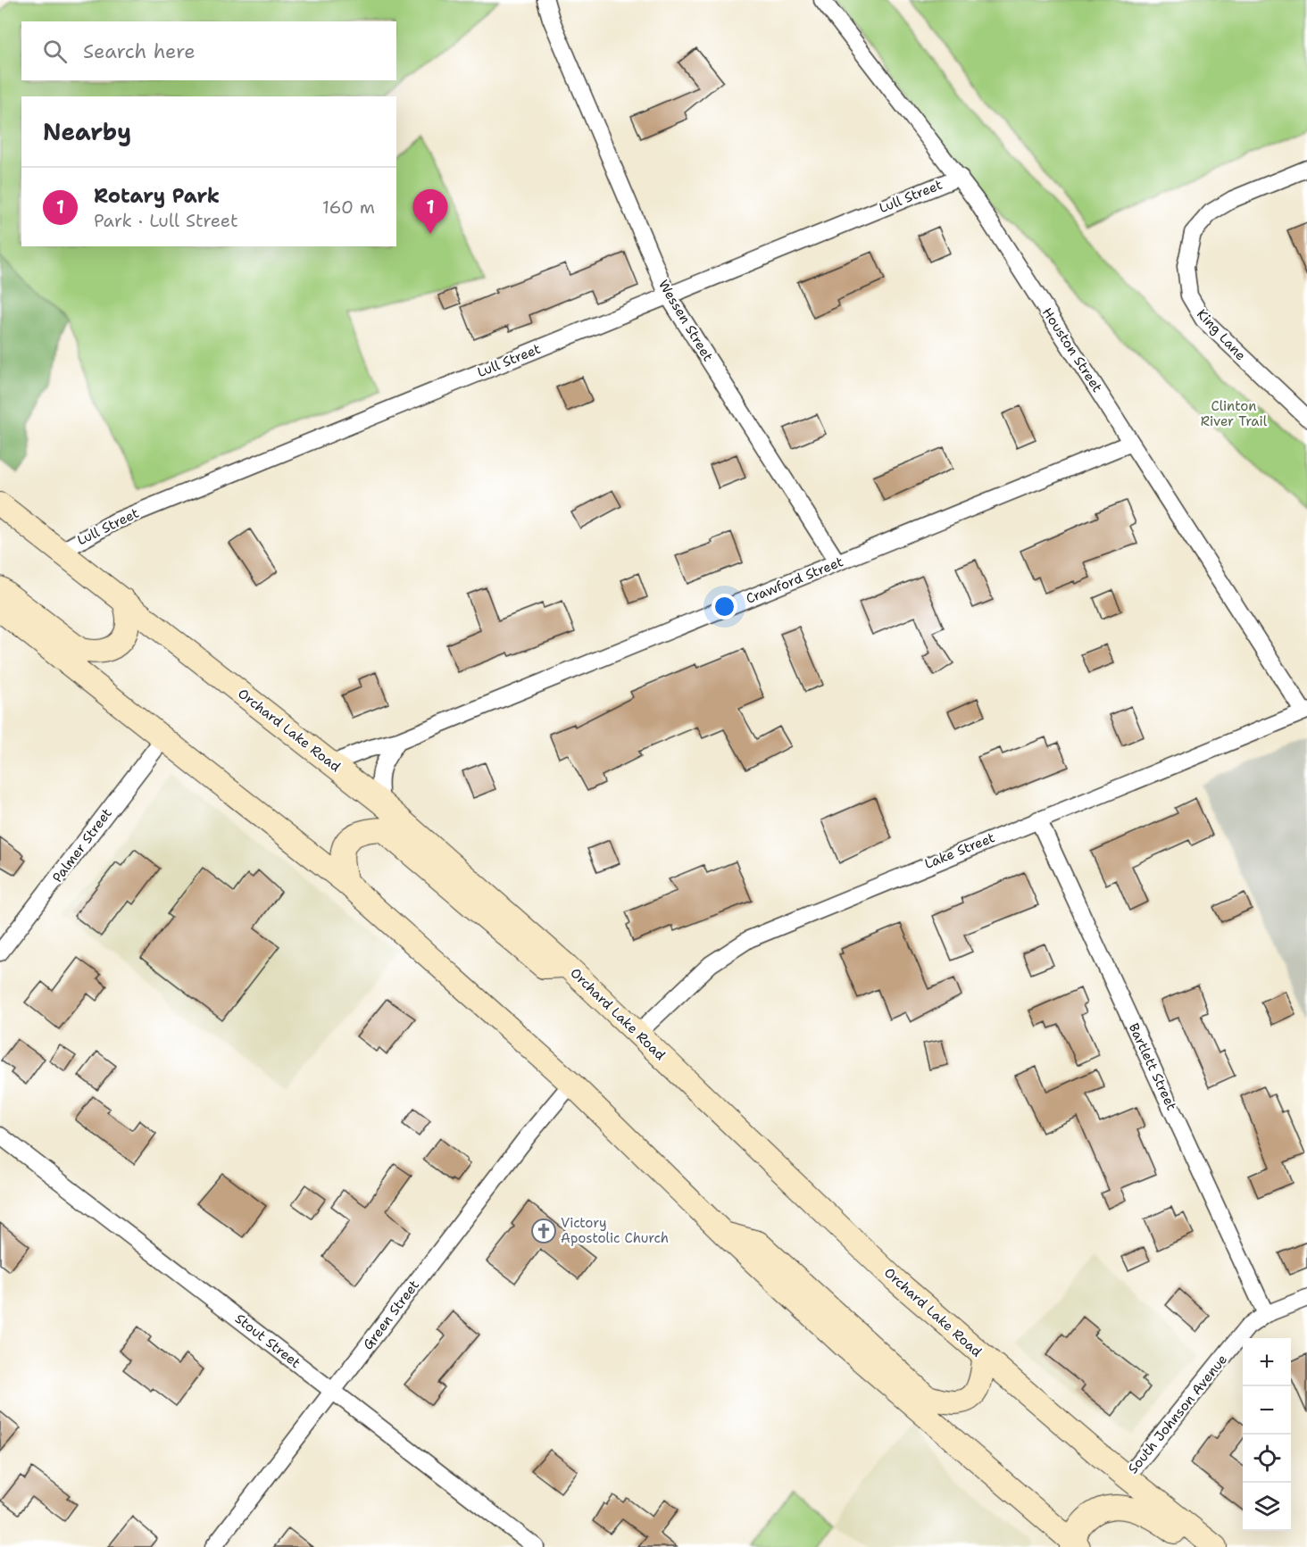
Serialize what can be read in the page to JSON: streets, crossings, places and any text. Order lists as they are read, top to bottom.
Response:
{
  "streets": {
    "main road": ["Orchard Lake Road"],
    "street": [
      "Lull Street",
      "Wessen Street",
      "King Lane",
      "Houston Street",
      "Crawford Street",
      "Palmer Street",
      "Lake Street",
      "Bartlett Street",
      "Green Street",
      "Stout Street",
      "South Johnson Avenue"
    ]
  },
  "crossings": [
    ["Lull Street", "Wessen Street"],
    ["Lull Street", "Houston Street"],
    ["Lull Street", "Orchard Lake Road"],
    ["Wessen Street", "Crawford Street"],
    ["Houston Street", "Crawford Street"],
    ["Houston Street", "Lake Street"],
    ["Crawford Street", "Orchard Lake Road"],
    ["Orchard Lake Road", "Lake Street"],
    ["Orchard Lake Road", "South Johnson Avenue"],
    ["Lake Street", "Bartlett Street"],
    ["Bartlett Street", "South Johnson Avenue"],
    ["Green Street", "Stout Street"]
  ],
  "parks": ["Clinton River Trail"],
  "places": {
    "church": ["Victory Apostolic Church"]
  },
  "page": {
    "search": "Search here",
    "heading": "Nearby",
    "list": [
      {
        "mark": "1",
        "name": "Rotary Park",
        "note": "Park · Lull Street",
        "value": "160 m"
      }
    ],
    "pins": "1",
    "map_buttons": ["+", "−"]
  }
}
